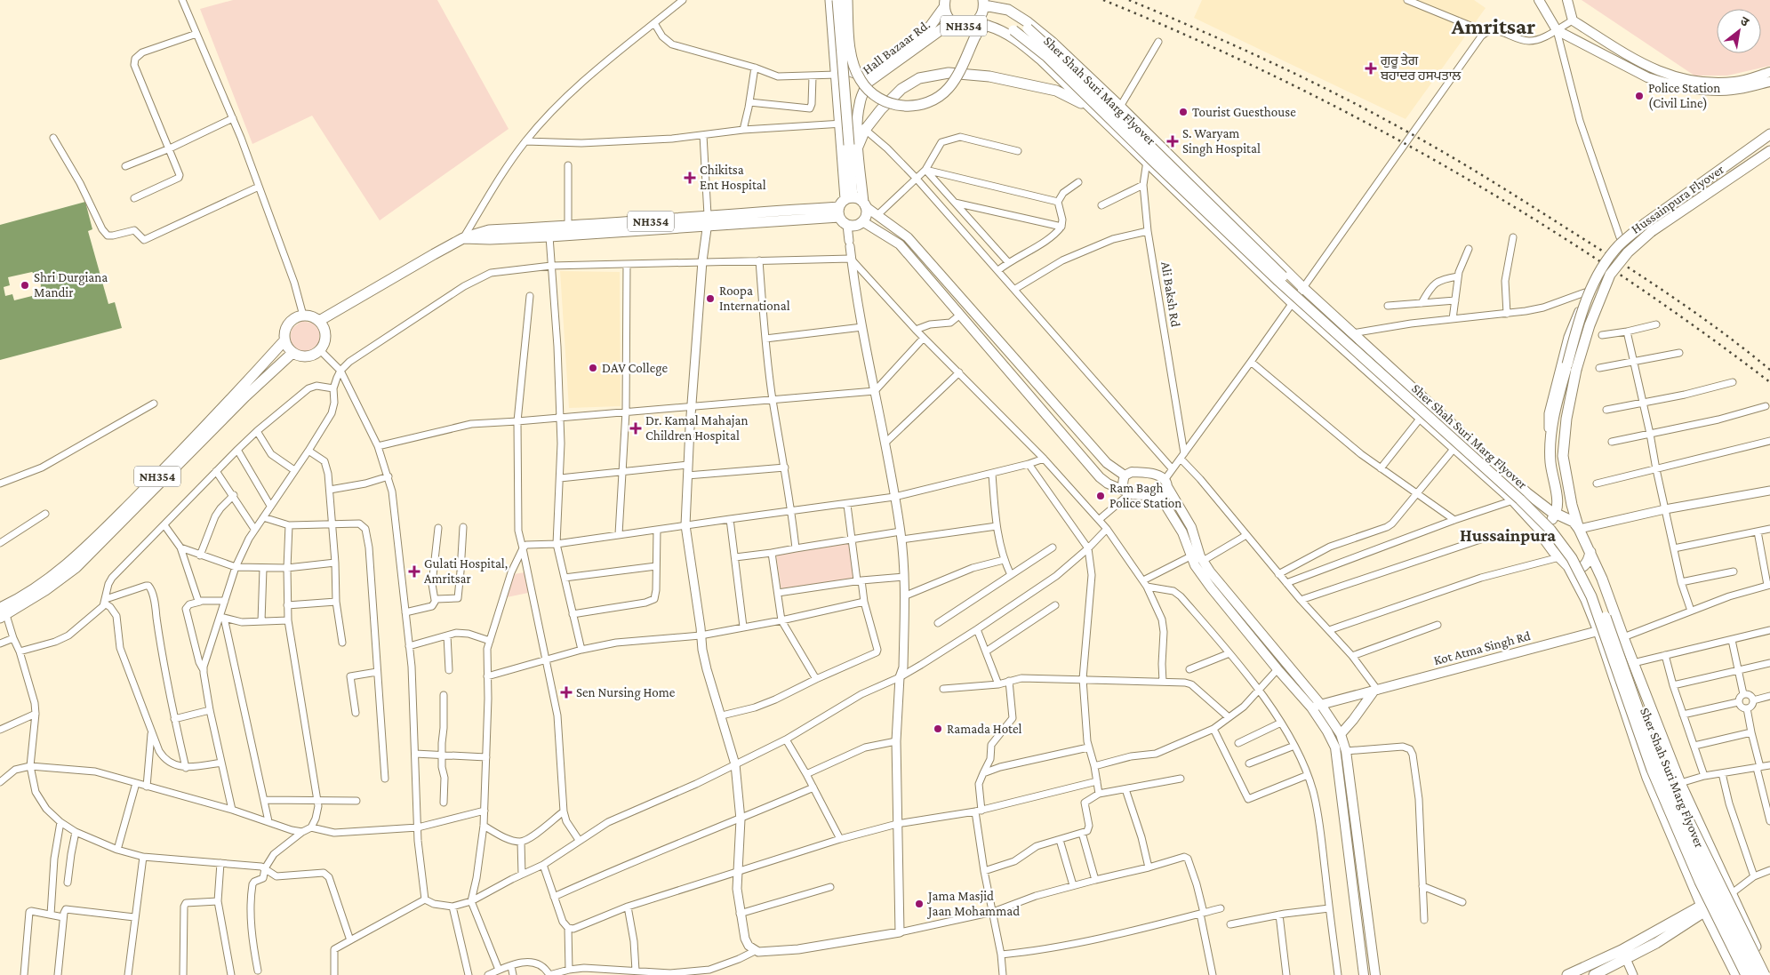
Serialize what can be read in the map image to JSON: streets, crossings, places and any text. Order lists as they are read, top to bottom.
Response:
{
  "streets": {
    "main road": [
      "NH354",
      "Hall Bazaar Rd.",
      "Sher Shah Suri Marg Flyover",
      "Hussainpura Flyover",
      "Kot Atma Singh Rd"
    ],
    "street": ["Ali Baksh Rd"]
  },
  "crossings": [
    ["NH354", "Hall Bazaar Rd."],
    ["Hussainpura Flyover", "Kot Atma Singh Rd"]
  ],
  "districts": ["Amritsar", "Hussainpura"],
  "places": {
    "health": [
      "ਗੁਰੂ ਤੇਗ ਬਹਾਦਰ ਹਸਪਤਾਲ",
      "S. Waryam Singh Hospital",
      "Chikitsa Ent Hospital",
      "Dr. Kamal Mahajan Children Hospital",
      "Gulati Hospital, Amritsar",
      "Sen Nursing Home"
    ],
    "other": [
      "Police Station (Civil Line)",
      "Tourist Guesthouse",
      "Shri Durgiana Mandir",
      "Roopa International",
      "DAV College",
      "Ram Bagh Police Station",
      "Ramada Hotel",
      "Jama Masjid Jaan Mohammad"
    ]
  },
  "north": "top right"
}
